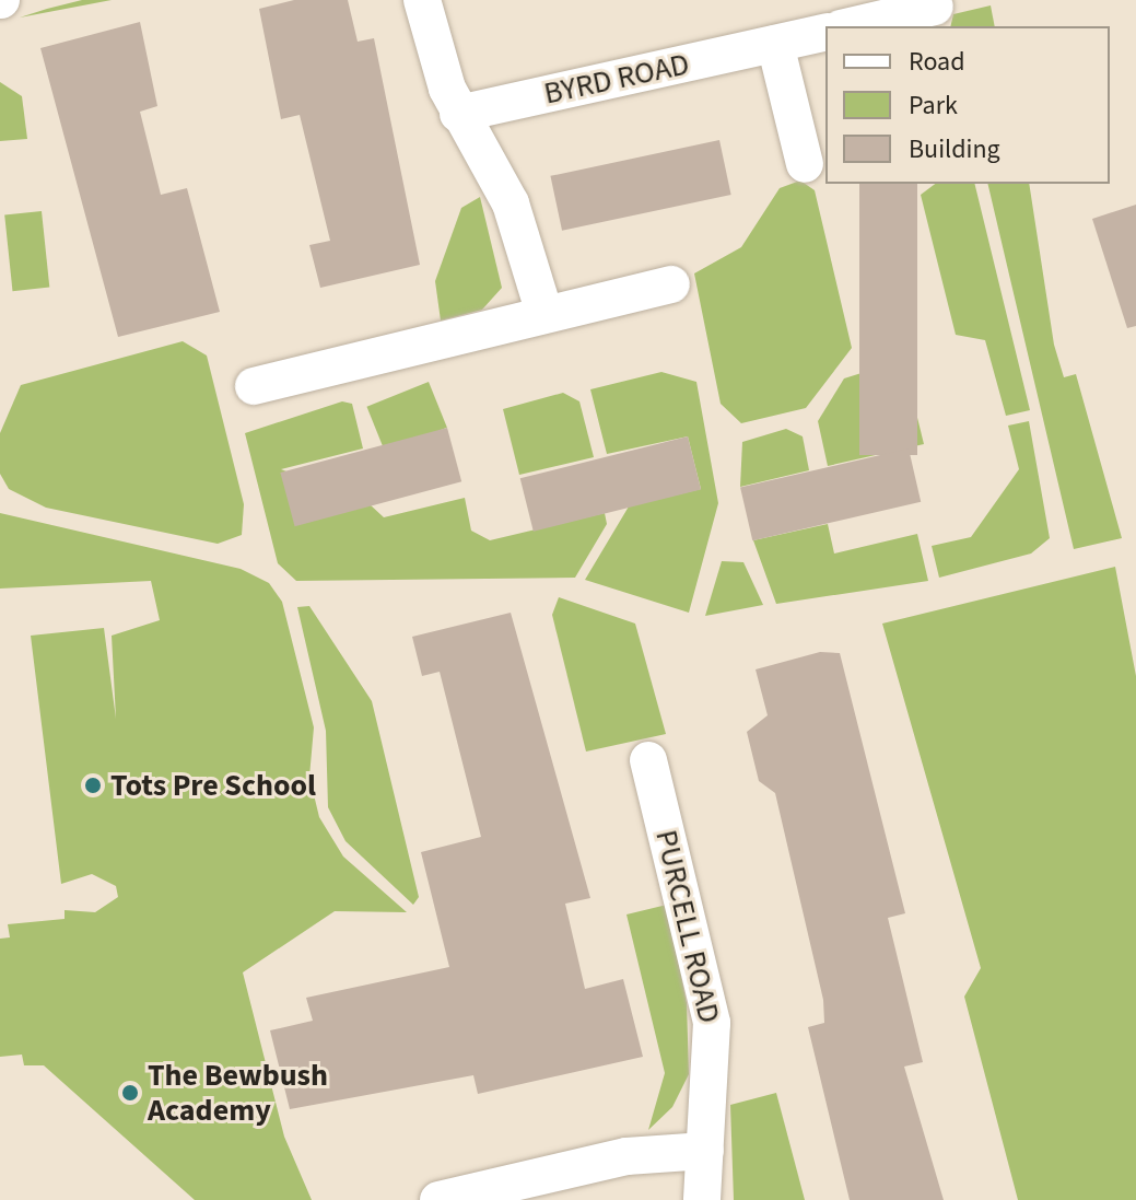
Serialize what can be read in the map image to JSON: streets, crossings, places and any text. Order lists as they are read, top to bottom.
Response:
{
  "streets": {
    "street": ["BYRD ROAD", "PURCELL ROAD"]
  },
  "places": ["Tots Pre School", "The Bewbush Academy"],
  "legend": ["Road", "Park", "Building"]
}
